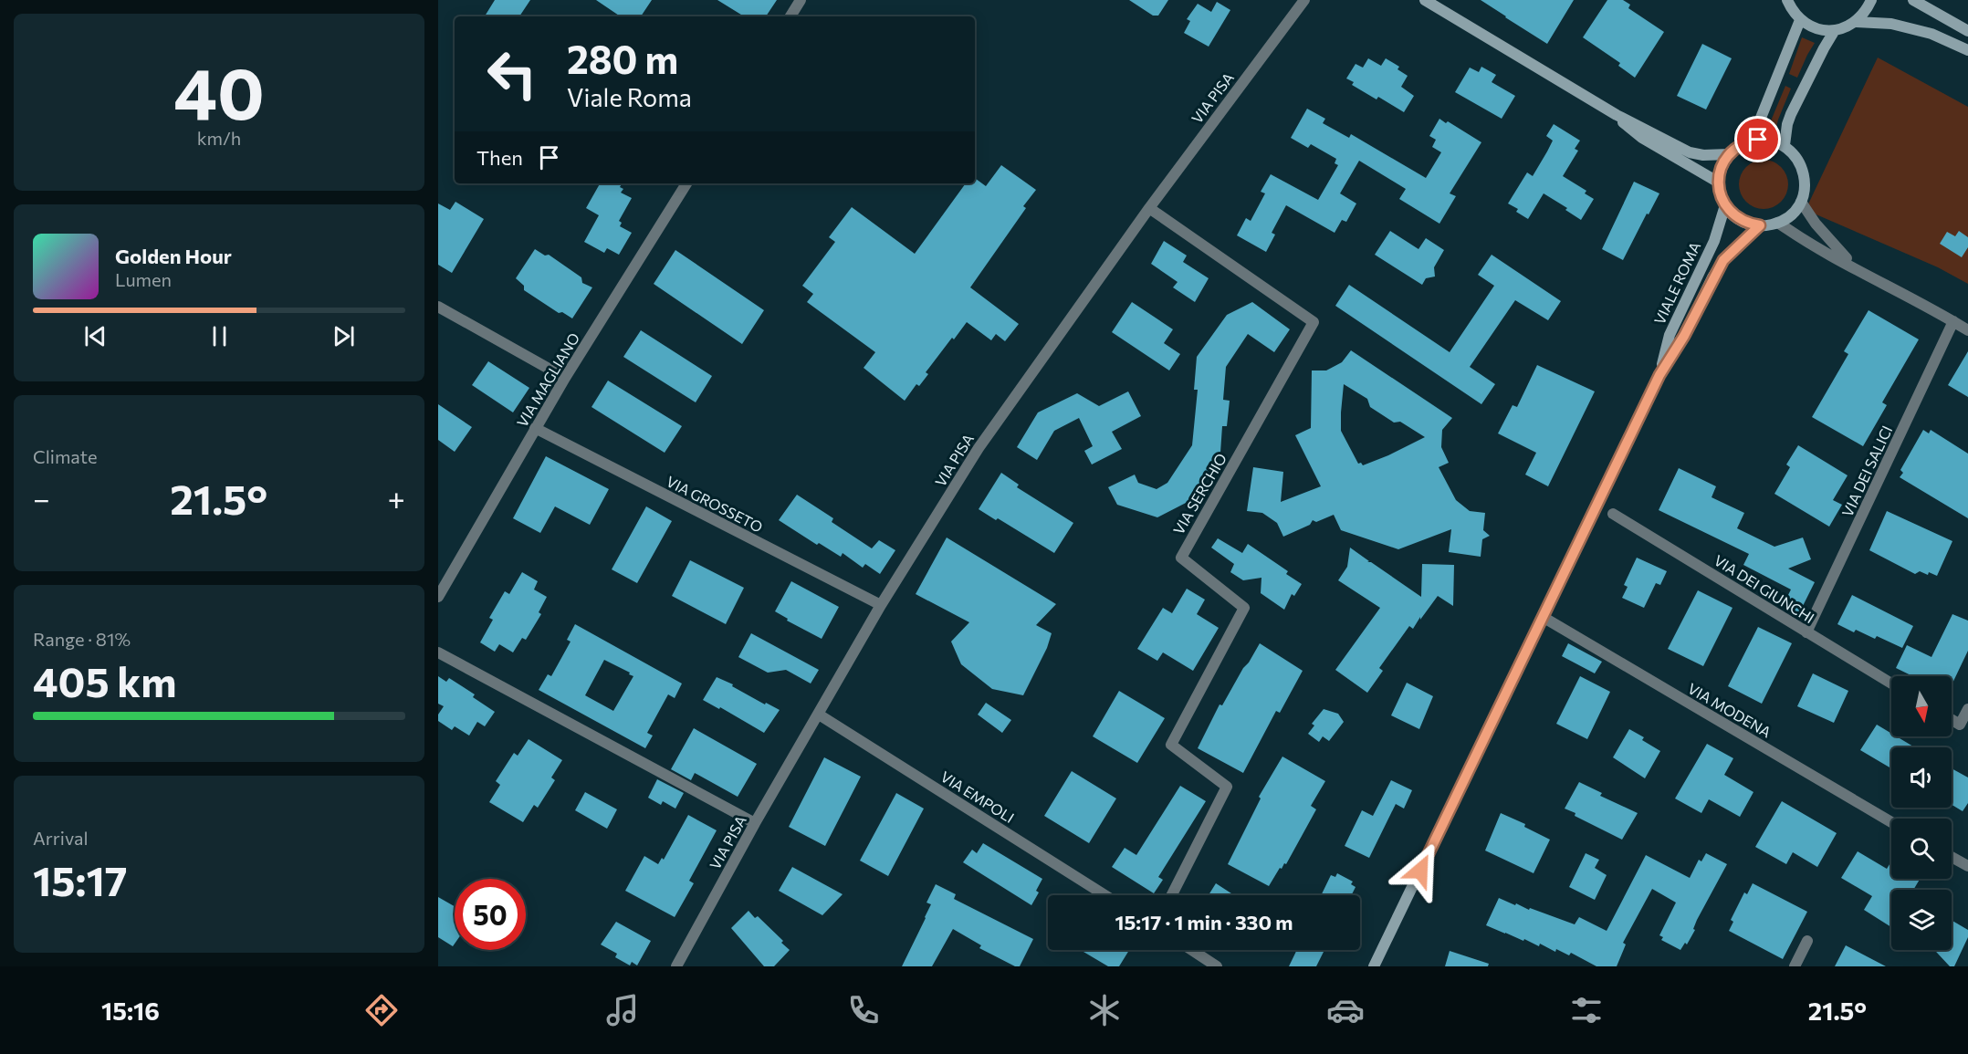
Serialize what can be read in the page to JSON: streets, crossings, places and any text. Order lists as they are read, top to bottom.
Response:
{
  "streets": {
    "main road": ["VIALE ROMA"],
    "street": [
      "VIA PISA",
      "VIA MAGLIANO",
      "VIA DEI SALICI",
      "VIA SERCHIO",
      "VIA GROSSETO",
      "VIA DEI GIUNCHI",
      "VIA MODENA",
      "VIA EMPOLI"
    ]
  },
  "crossings": [
    ["VIA PISA", "VIA SERCHIO"],
    ["VIA PISA", "VIA GROSSETO"],
    ["VIA PISA", "VIA EMPOLI"],
    ["VIALE ROMA", "VIA MODENA"],
    ["VIA MAGLIANO", "VIA GROSSETO"],
    ["VIA DEI SALICI", "VIA DEI GIUNCHI"]
  ],
  "north": "bottom",
  "page": {
    "tile": [
      ["40", "km/h"],
      "Climate",
      ["Range · 81%", "405 km"],
      ["Arrival", "15:17"]
    ],
    "turn": ["280 m", "Viale Roma"],
    "then": "Then",
    "song": ["Golden Hour", "Lumen"],
    "heat": ["−", "21.5°", "+"],
    "limit": "50",
    "trip": "15:17 · 1 min · 330 m",
    "tabs": ["15:16", "21.5°"]
  }
}
